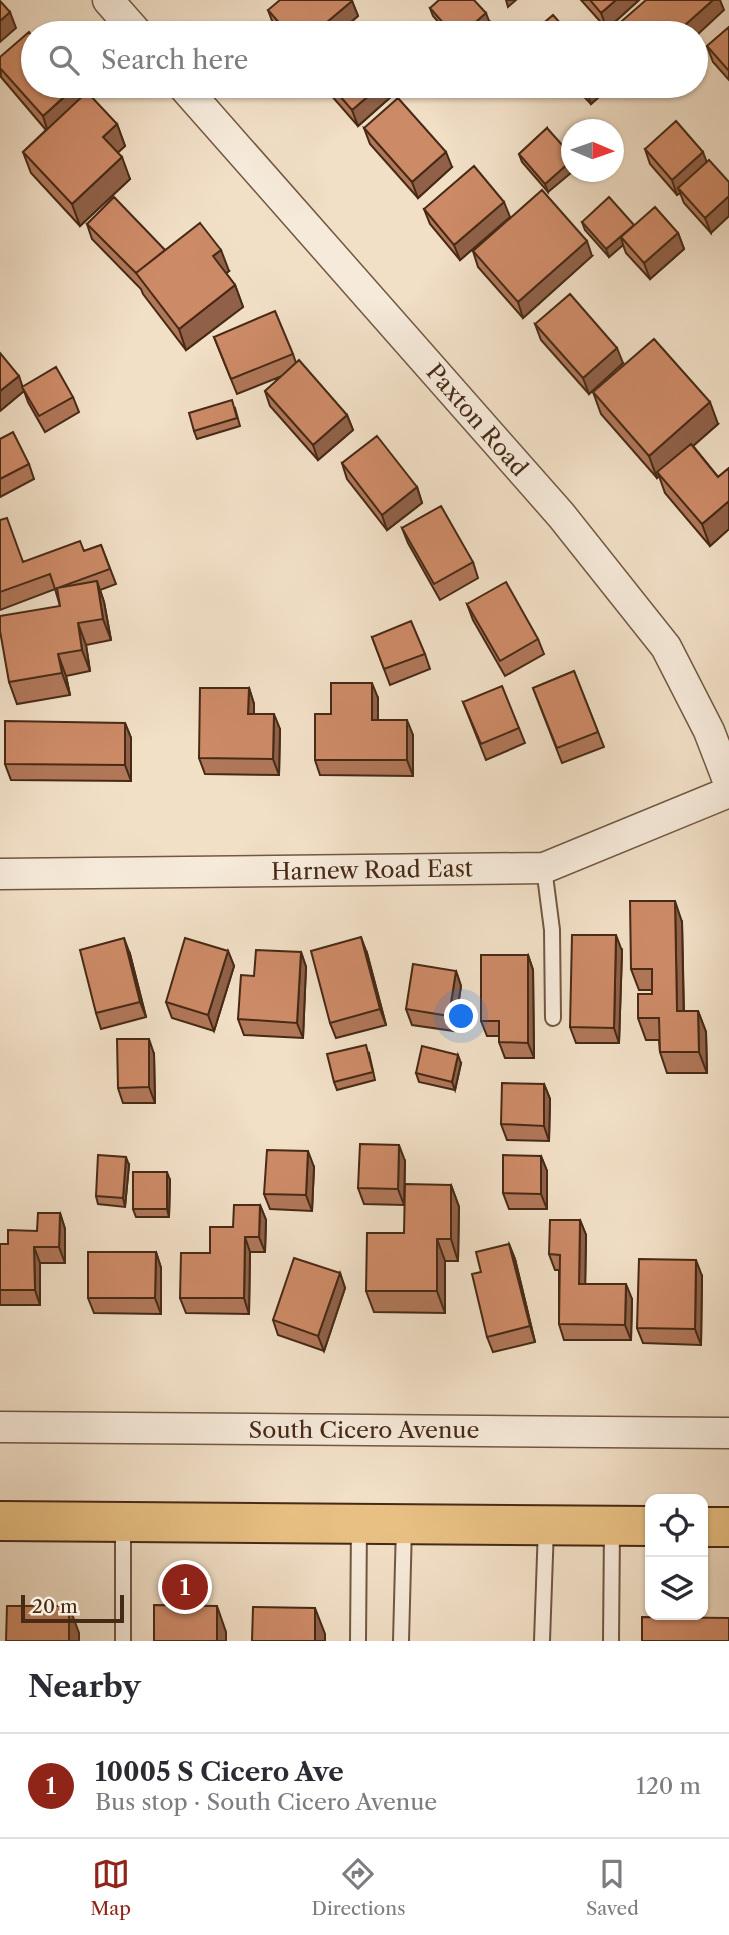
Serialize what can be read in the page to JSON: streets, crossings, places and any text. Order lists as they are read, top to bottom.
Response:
{
  "streets": {
    "street": ["Paxton Road", "Harnew Road East", "South Cicero Avenue"]
  },
  "scale_bar": "20 m",
  "north": "right",
  "page": {
    "search": "Search here",
    "pins": "1",
    "scale": "20 m",
    "heading": "Nearby",
    "list": [
      {
        "mark": "1",
        "name": "10005 S Cicero Ave",
        "note": "Bus stop · South Cicero Avenue",
        "value": "120 m"
      }
    ],
    "nav": ["Map", "Directions", "Saved"]
  }
}
